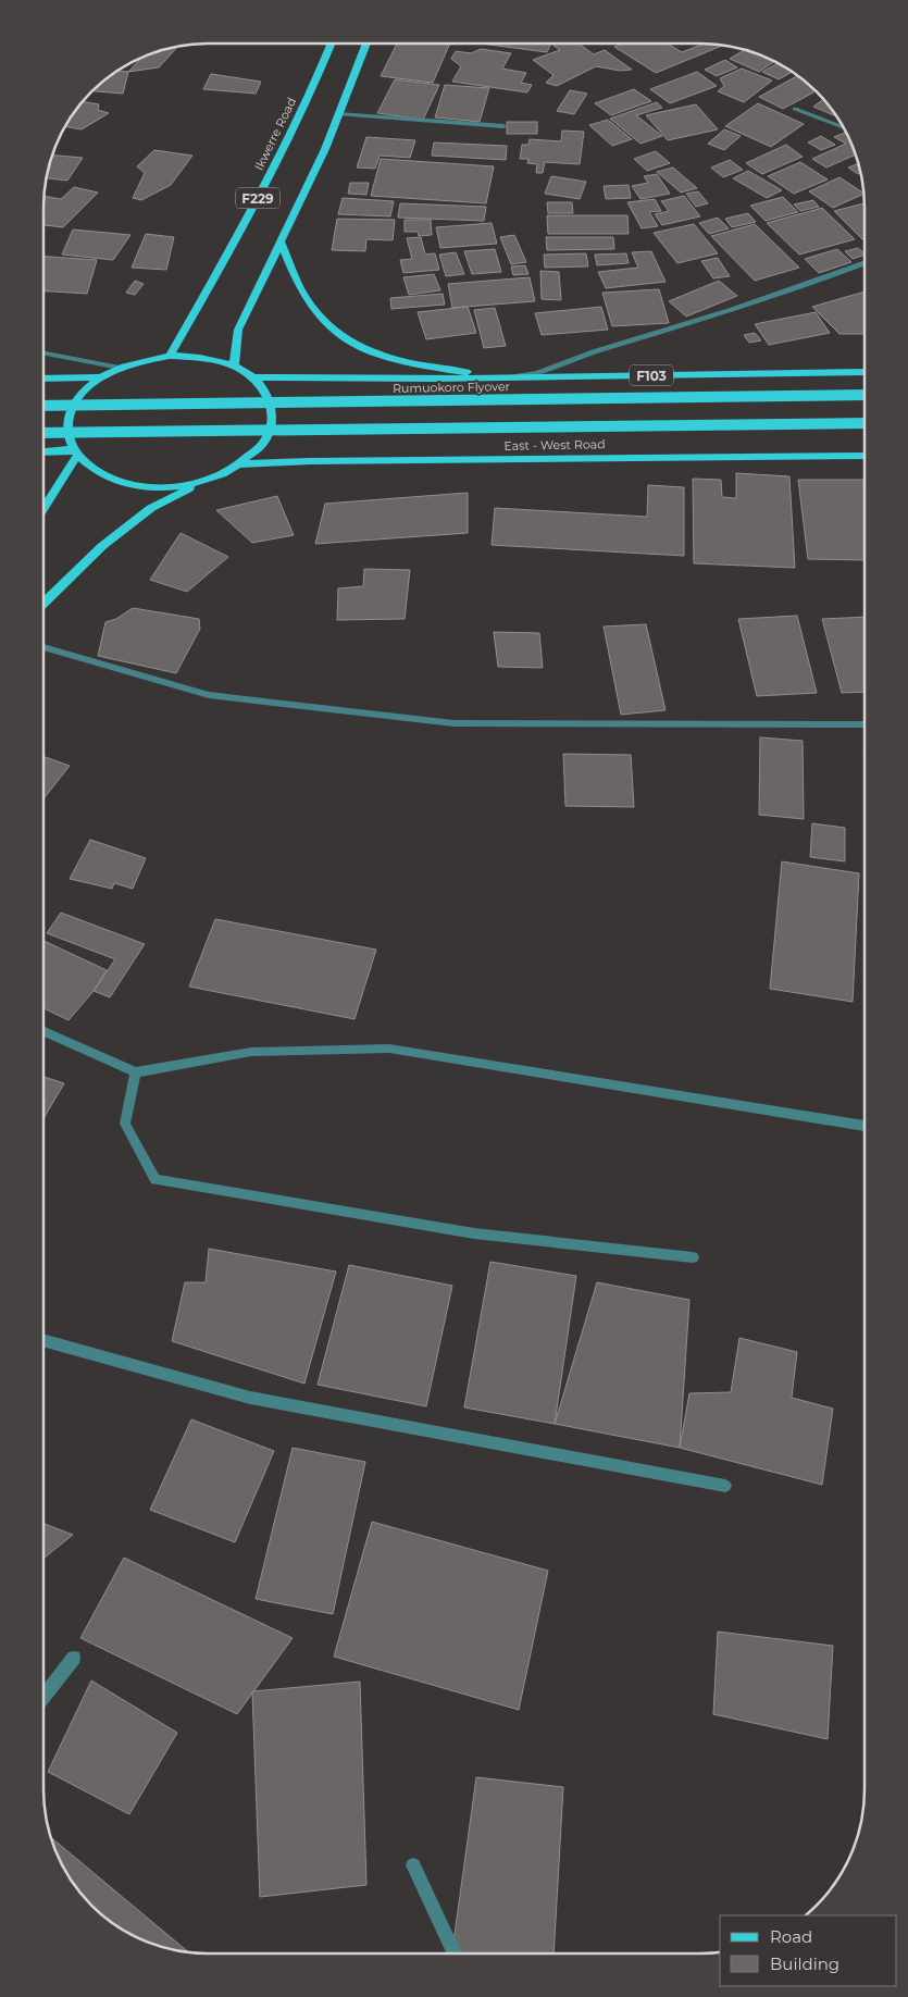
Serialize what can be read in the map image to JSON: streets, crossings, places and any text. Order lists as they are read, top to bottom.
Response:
{
  "streets": {
    "main road": [
      "Ikwerre Road",
      "F229",
      "F103",
      "Rumuokoro Flyover",
      "East - West Road"
    ]
  },
  "crossings": [
    ["Ikwerre Road", "F229"],
    ["Ikwerre Road", "F103"],
    ["Ikwerre Road", "East - West Road"],
    ["F229", "F103"],
    ["F229", "East - West Road"],
    ["F103", "East - West Road"]
  ],
  "legend": ["Road", "Building"]
}
